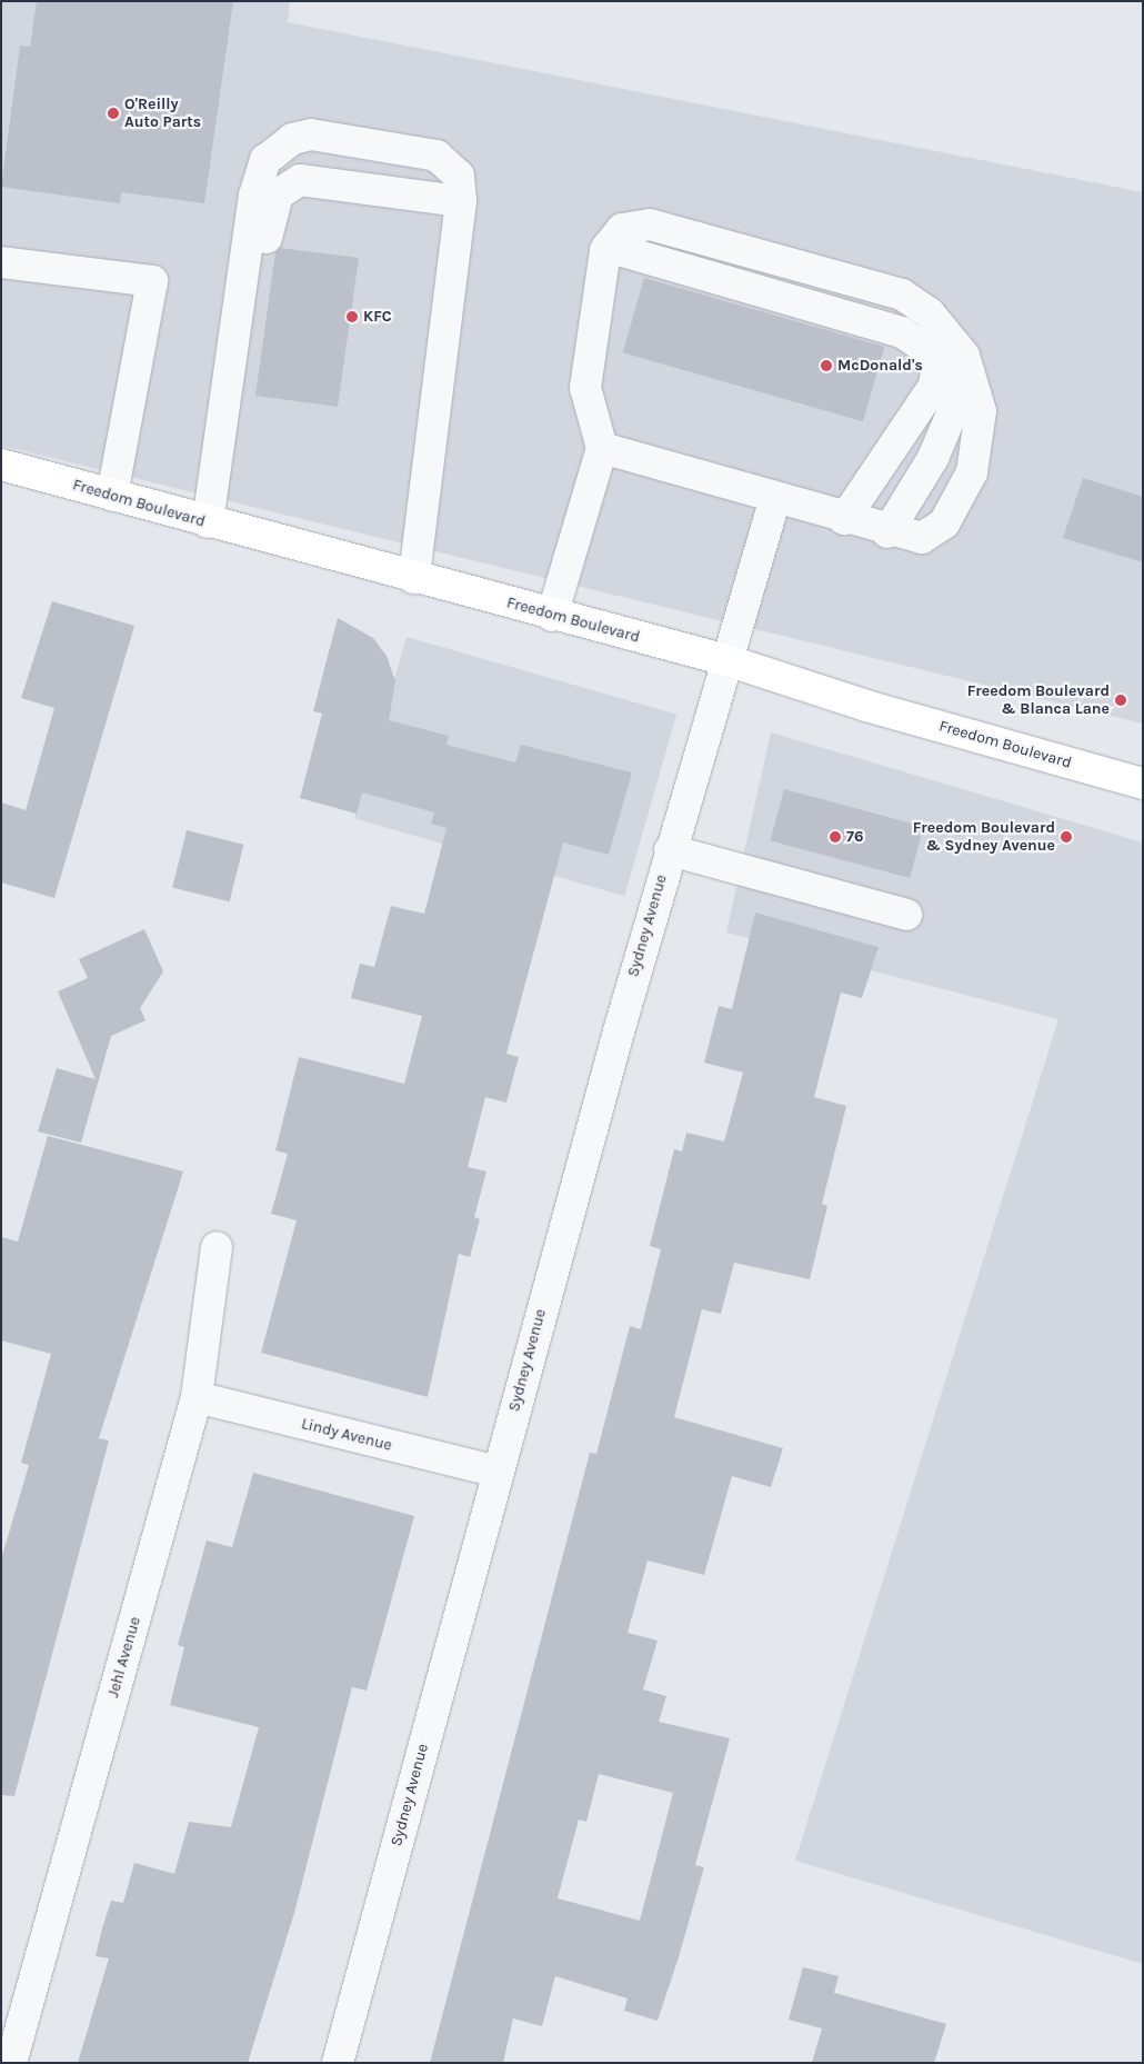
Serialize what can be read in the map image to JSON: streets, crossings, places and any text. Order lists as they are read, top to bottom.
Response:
{
  "streets": {
    "main road": ["Freedom Boulevard"],
    "street": ["Sydney Avenue", "Lindy Avenue", "Jehl Avenue"]
  },
  "crossings": [
    ["Freedom Boulevard", "Sydney Avenue"],
    ["Sydney Avenue", "Lindy Avenue"],
    ["Lindy Avenue", "Jehl Avenue"]
  ],
  "places": [
    "O'Reilly Auto Parts",
    "KFC",
    "McDonald's",
    "Freedom Boulevard & Blanca Lane",
    "76",
    "Freedom Boulevard & Sydney Avenue"
  ]
}
